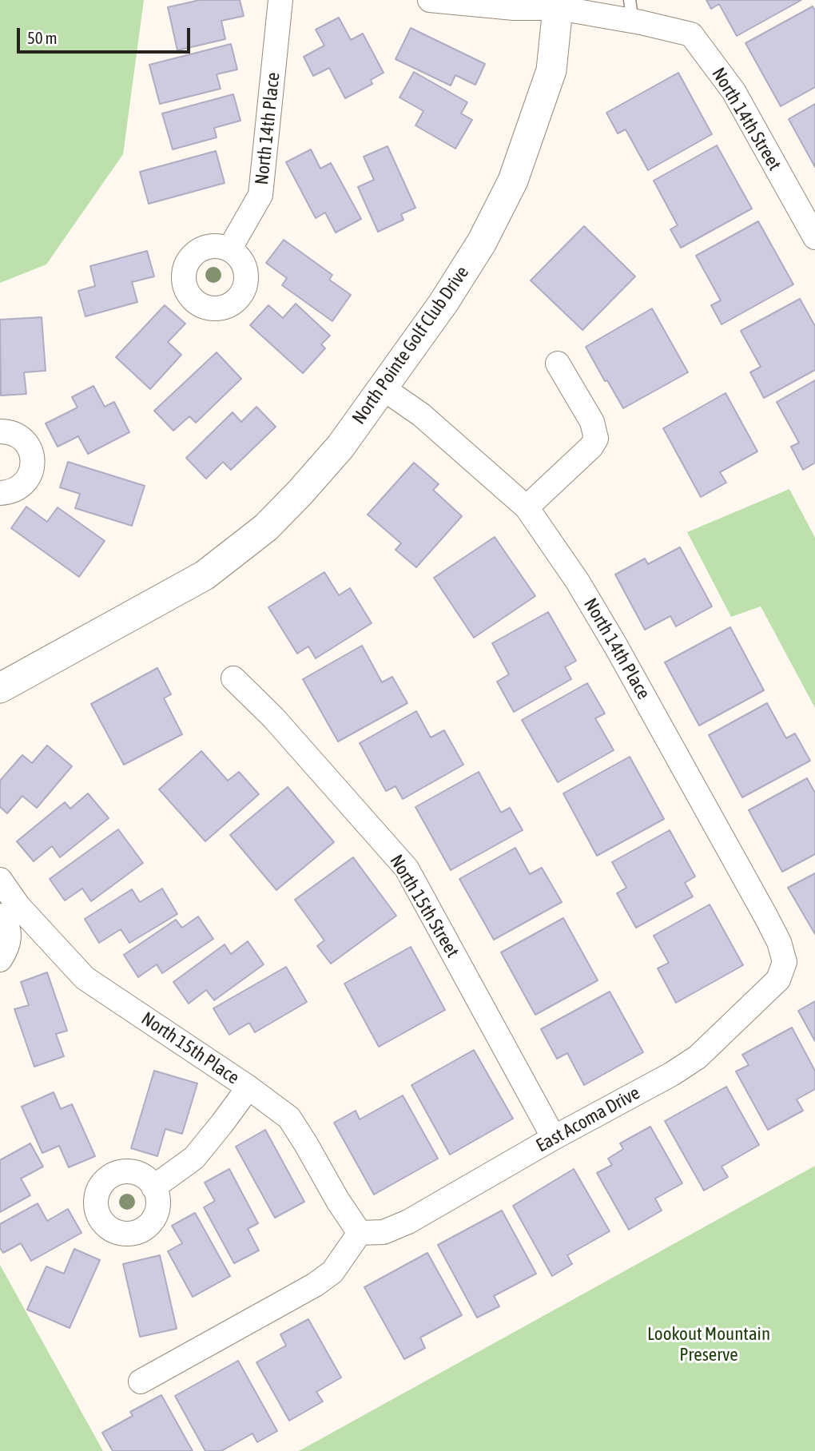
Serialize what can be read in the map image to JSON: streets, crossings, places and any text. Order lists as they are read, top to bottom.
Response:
{
  "streets": {
    "street": [
      "North 14th Street",
      "North 14th Place",
      "North Pointe Golf Club Drive",
      "North 15th Street",
      "North 15th Place",
      "East Acoma Drive"
    ]
  },
  "crossings": [
    ["North 14th Street", "North Pointe Golf Club Drive"],
    ["North 14th Place", "North Pointe Golf Club Drive"],
    ["North 14th Place", "East Acoma Drive"],
    ["North 15th Street", "East Acoma Drive"],
    ["North 15th Place", "East Acoma Drive"]
  ],
  "parks": ["Lookout Mountain Preserve"],
  "scale_bar": "50 m"
}
